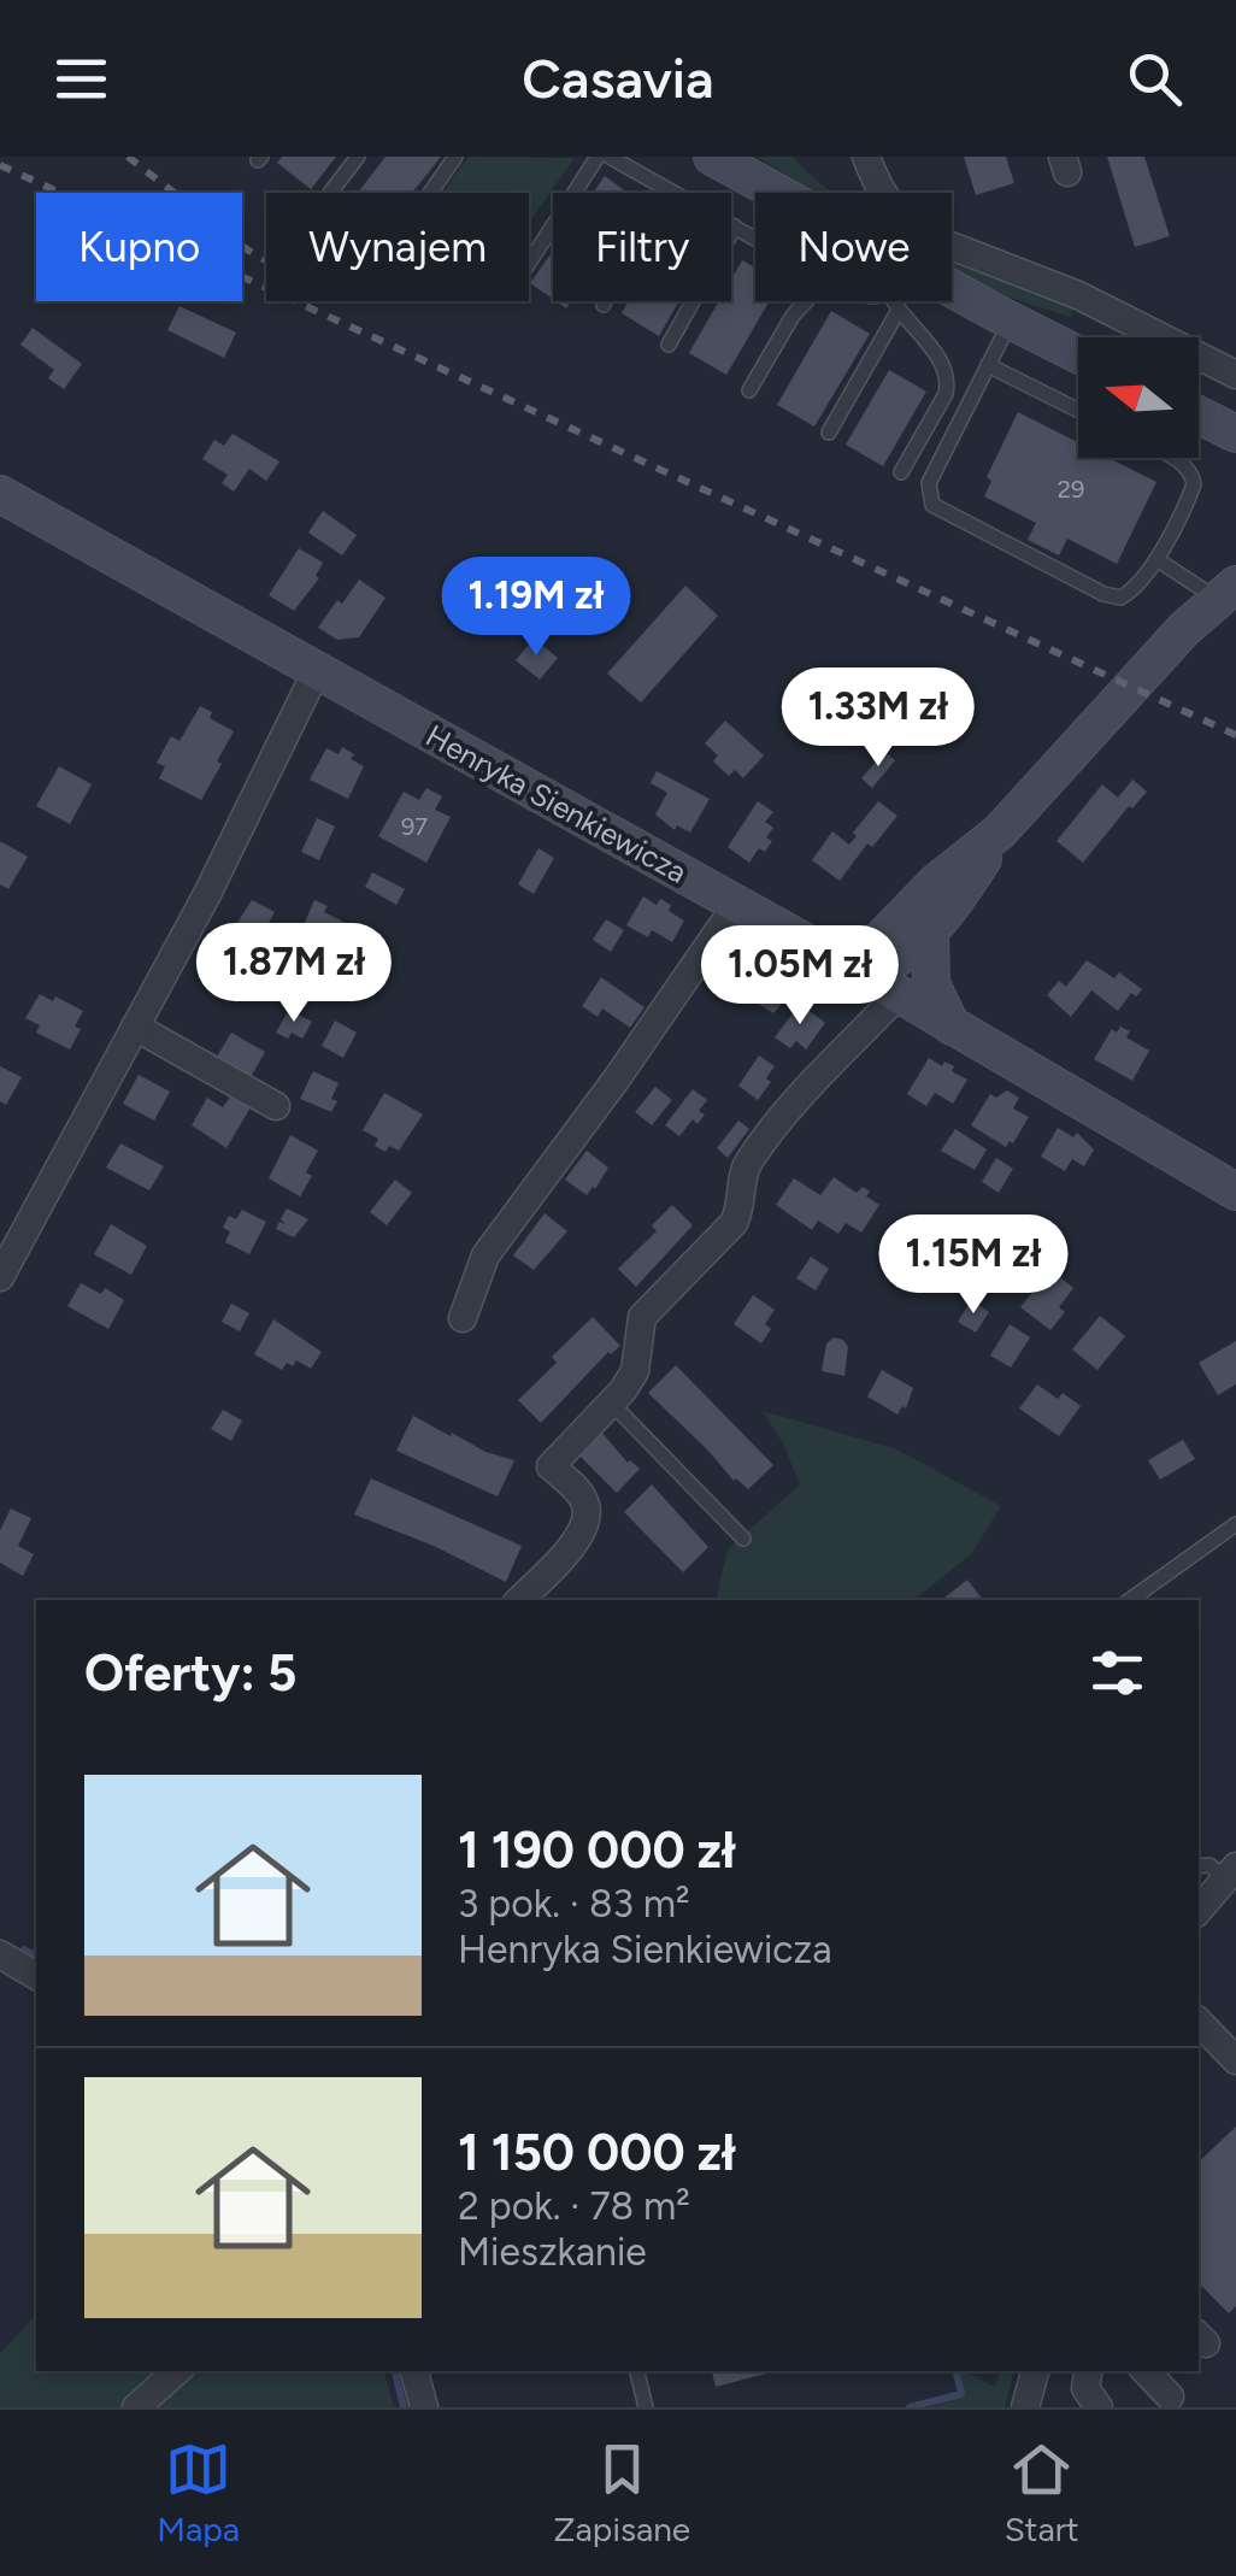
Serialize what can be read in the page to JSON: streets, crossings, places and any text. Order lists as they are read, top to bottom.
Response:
{
  "streets": {
    "street": ["Henryka Sienkiewicza"]
  },
  "house_numbers": ["29", "97"],
  "north": "left",
  "page": {
    "header": "Casavia",
    "chip": [
      "Kupno",
      "Wynajem",
      "Filtry",
      "Nowe"
    ],
    "price": [
      "1.19M zł",
      "1.33M zł",
      "1.87M zł",
      "1.05M zł",
      "1.15M zł"
    ],
    "heading": "Oferty: 5",
    "list": [
      {
        "name": "1 190 000 zł",
        "note": "3 pok. · 83 m² · Henryka Sienkiewicza"
      },
      {
        "name": "1 150 000 zł",
        "note": "2 pok. · 78 m² · Mieszkanie"
      }
    ],
    "tabs": ["Mapa", "Zapisane", "Start"]
  }
}
